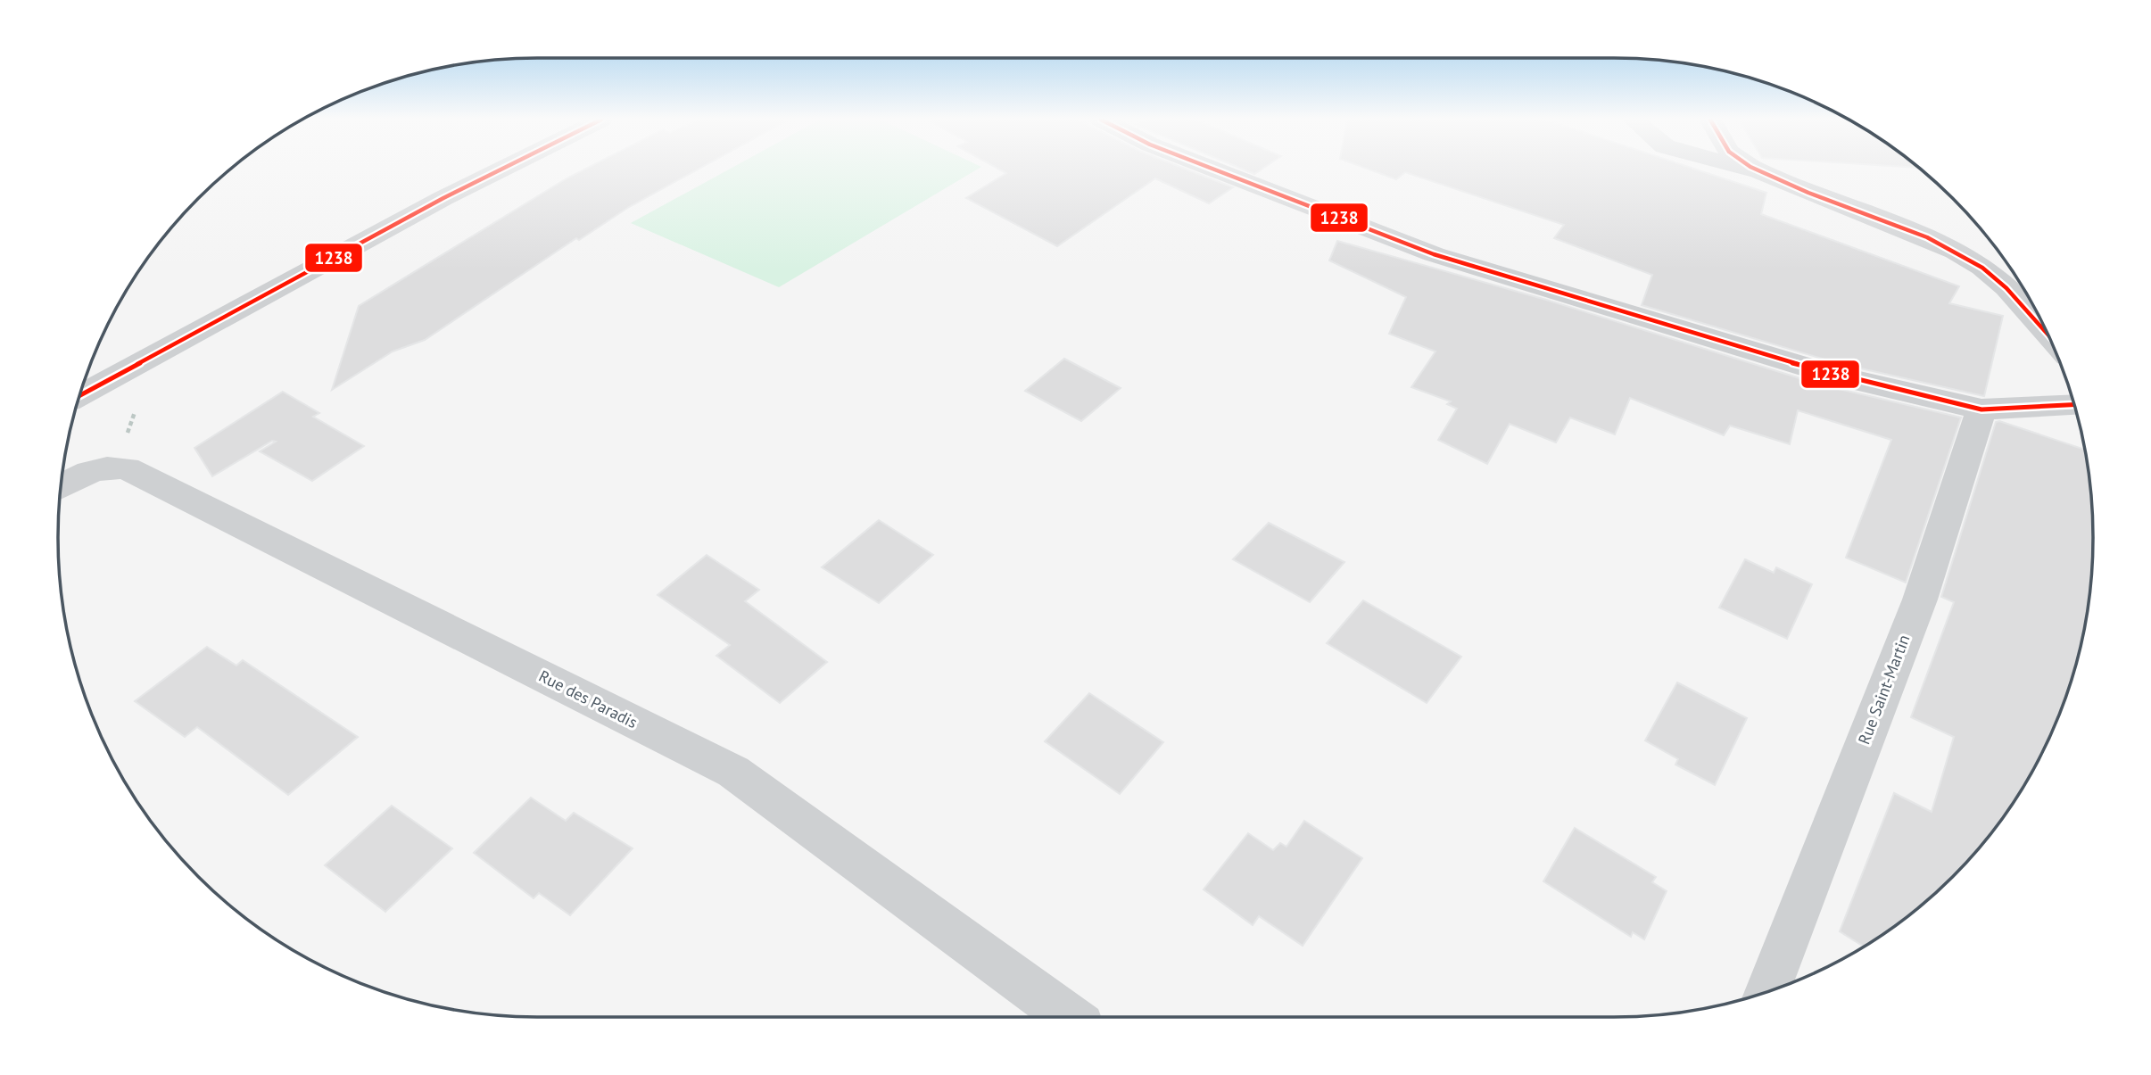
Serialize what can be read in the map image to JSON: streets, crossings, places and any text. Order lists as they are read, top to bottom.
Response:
{
  "streets": {
    "street": ["Rue Saint-Martin", "Rue des Paradis"]
  },
  "lines": ["transit line 1238"]
}
